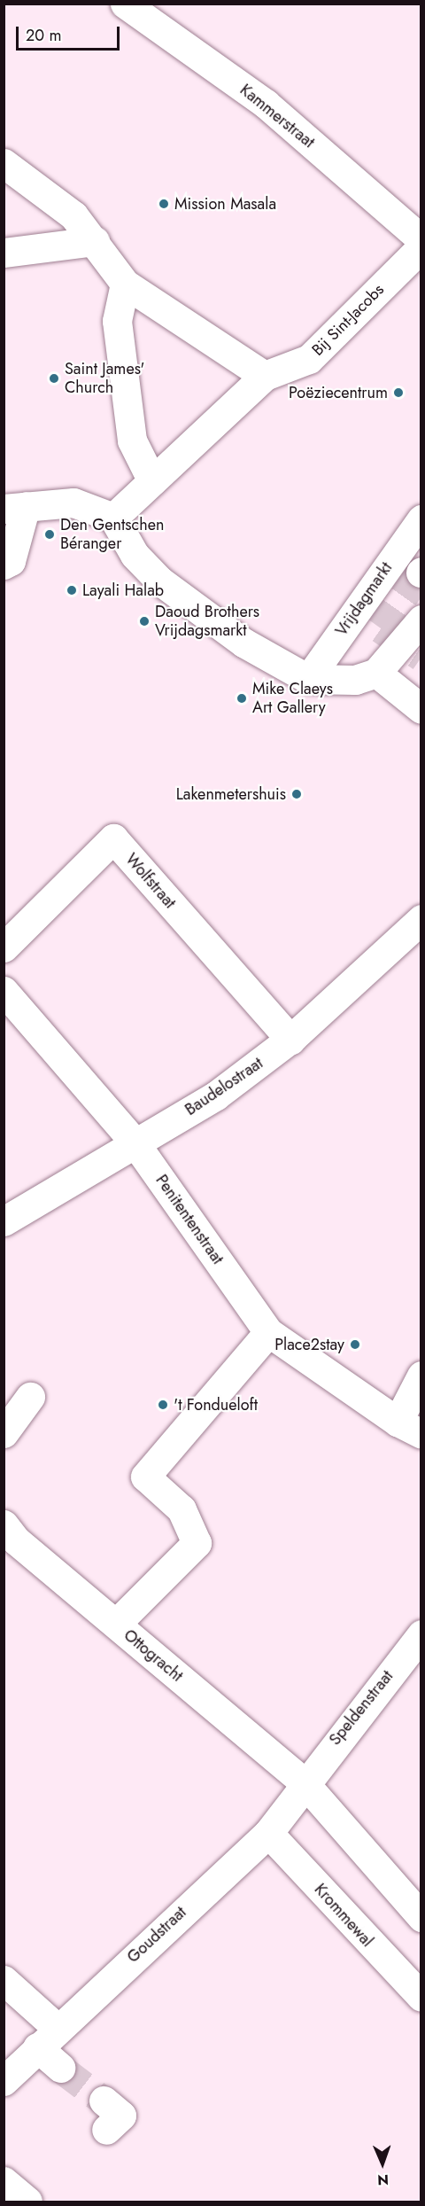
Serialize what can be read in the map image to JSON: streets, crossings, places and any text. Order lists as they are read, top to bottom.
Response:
{
  "streets": {
    "street": [
      "Kammerstraat",
      "Bij Sint-Jacobs",
      "Vrijdagmarkt",
      "Wolfstraat",
      "Baudelostraat",
      "Penitentenstraat",
      "Ottogracht",
      "Speldenstraat",
      "Krommewal",
      "Goudstraat"
    ]
  },
  "crossings": [
    ["Wolfstraat", "Baudelostraat"],
    ["Baudelostraat", "Penitentenstraat"],
    ["Ottogracht", "Speldenstraat"],
    ["Ottogracht", "Goudstraat"],
    ["Speldenstraat", "Goudstraat"],
    ["Krommewal", "Goudstraat"]
  ],
  "places": [
    "Mission Masala",
    "Saint James' Church",
    "Poëziecentrum",
    "Den Gentschen Béranger",
    "Layali Halab",
    "Daoud Brothers Vrijdagsmarkt",
    "Mike Claeys Art Gallery",
    "Lakenmetershuis",
    "Place2stay",
    "'t Fondueloft"
  ],
  "scale_bar": "20 m",
  "north": "bottom"
}
